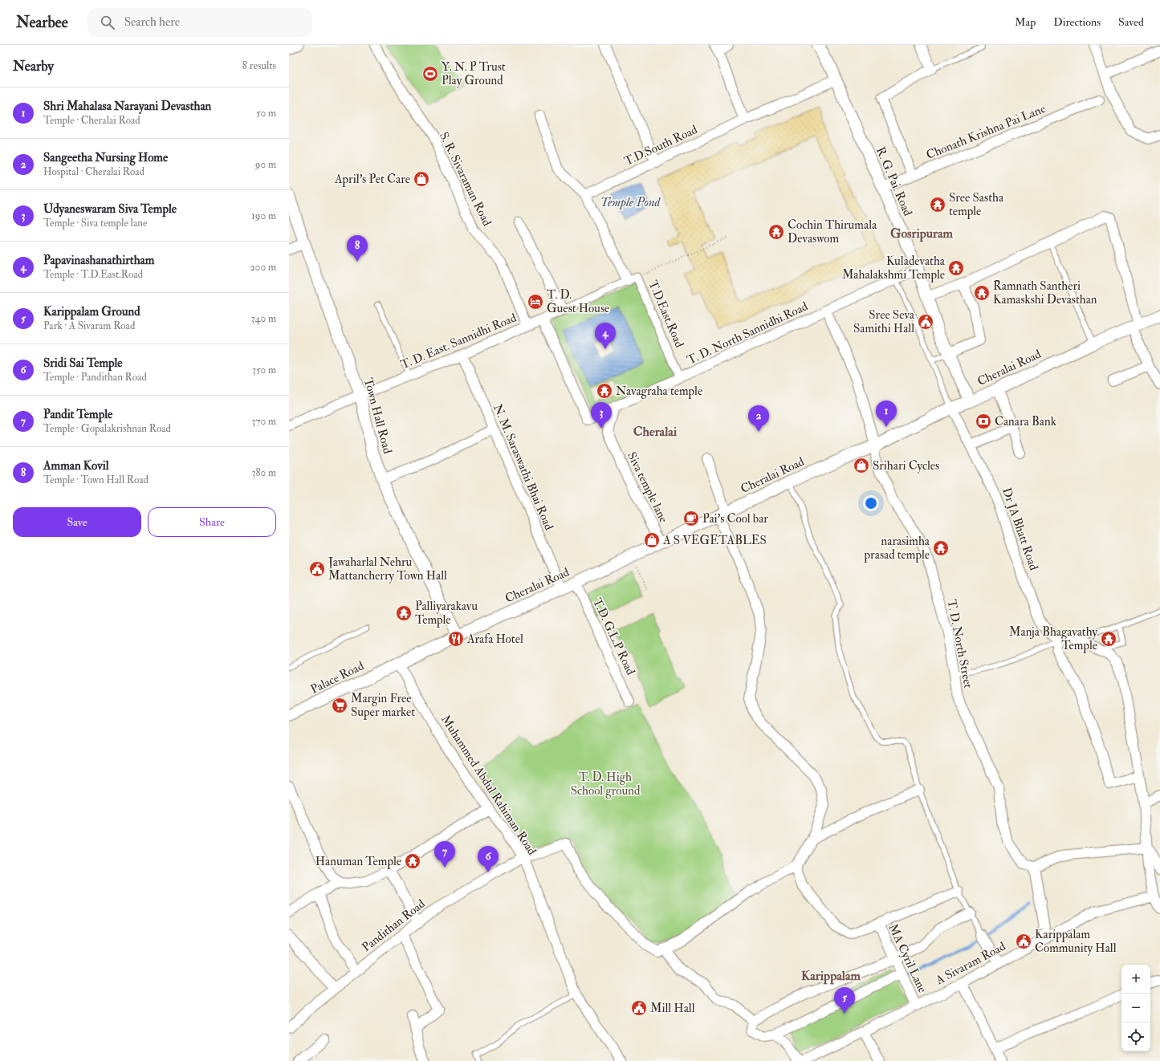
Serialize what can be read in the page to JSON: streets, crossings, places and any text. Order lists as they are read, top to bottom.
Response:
{
  "streets": {
    "street": [
      "Chonath Krishna Pai Lane",
      "T.D.South Road",
      "S. R. Sivaraman Road",
      "R. G. Pai. Road",
      "T.D.East.Road",
      "T. D. North Sannidhi.Road",
      "T. D. East. Sannidhi Road",
      "Cheralai Road",
      "Town Hall Road",
      "N. M. Saraswathi Bhai Road",
      "Siva temple lane",
      "Dr JA Bhatt Road",
      "T.D. G.L.P Road",
      "T. D. North Street",
      "Palace Road",
      "Muhammed Abdul Rahiman Road",
      "Pandithan Road",
      "MA Cyril Lane",
      "A Sivaram Road"
    ]
  },
  "crossings": [
    ["Chonath Krishna Pai Lane", "R. G. Pai. Road"],
    ["T.D.South Road", "R. G. Pai. Road"],
    ["S. R. Sivaraman Road", "T. D. East. Sannidhi Road"],
    ["R. G. Pai. Road", "T. D. North Sannidhi.Road"],
    ["R. G. Pai. Road", "Cheralai Road"],
    ["T.D.East.Road", "T. D. North Sannidhi.Road"],
    ["T.D.East.Road", "T. D. East. Sannidhi Road"],
    ["T. D. North Sannidhi.Road", "T. D. East. Sannidhi Road"],
    ["T. D. North Sannidhi.Road", "Siva temple lane"],
    ["T. D. North Sannidhi.Road", "T. D. North Street"],
    ["T. D. East. Sannidhi Road", "Town Hall Road"],
    ["T. D. East. Sannidhi Road", "N. M. Saraswathi Bhai Road"],
    ["Cheralai Road", "Town Hall Road"],
    ["Cheralai Road", "N. M. Saraswathi Bhai Road"],
    ["Cheralai Road", "Siva temple lane"],
    ["Cheralai Road", "Dr JA Bhatt Road"],
    ["Cheralai Road", "T.D. G.L.P Road"],
    ["Cheralai Road", "T. D. North Street"],
    ["Cheralai Road", "Palace Road"],
    ["Cheralai Road", "Muhammed Abdul Rahiman Road"],
    ["Palace Road", "Muhammed Abdul Rahiman Road"],
    ["Muhammed Abdul Rahiman Road", "Pandithan Road"],
    ["MA Cyril Lane", "A Sivaram Road"]
  ],
  "districts": ["Gosripuram", "Cheralai", "Karippalam"],
  "water": ["Temple Pond"],
  "parks": ["T. D. High School ground"],
  "places": {
    "sports": ["Y. N. P Trust Play Ground"],
    "shop": ["April's Pet Care", "Srihari Cycles", "A S VEGETABLES"],
    "temple": [
      "Sree Sastha temple",
      "Cochin Thirumala Devaswom",
      "Kuladevatha Mahalakshmi Temple",
      "Ramnath Santheri Kamaskshi Devasthan",
      "Navagraha temple",
      "narasimha prasad temple",
      "Palliyarakavu Temple",
      "Manja Bhagavathy Temple",
      "Hanuman Temple"
    ],
    "hotel": ["T. D. Guest House"],
    "public building": [
      "Sree Seva Samithi Hall",
      "Jawaharlal Nehru Mattancherry Town Hall",
      "Karippalam Community Hall",
      "Mill Hall"
    ],
    "bank": ["Canara Bank"],
    "cafe": ["Pai's Cool bar"],
    "restaurant": ["Arafa Hotel"],
    "supermarket": ["Margin Free Super market"]
  },
  "page": {
    "header": "Nearbee",
    "search": "Search here",
    "nav": ["Map", "Directions", "Saved"],
    "heading": ["Nearby", "8 results"],
    "list": [
      {
        "mark": "1",
        "name": "Shri Mahalasa Narayani Devasthan",
        "note": "Temple · Cheralai Road",
        "value": "50 m"
      },
      {
        "mark": "2",
        "name": "Sangeetha Nursing Home",
        "note": "Hospital · Cheralai Road",
        "value": "90 m"
      },
      {
        "mark": "3",
        "name": "Udyaneswaram Siva Temple",
        "note": "Temple · Siva temple lane",
        "value": "190 m"
      },
      {
        "mark": "4",
        "name": "Papavinashanathirtham",
        "note": "Temple · T.D.East.Road",
        "value": "200 m"
      },
      {
        "mark": "5",
        "name": "Karippalam Ground",
        "note": "Park · A Sivaram Road",
        "value": "340 m"
      },
      {
        "mark": "6",
        "name": "Sridi Sai Temple",
        "note": "Temple · Pandithan Road",
        "value": "350 m"
      },
      {
        "mark": "7",
        "name": "Pandit Temple",
        "note": "Temple · Gopalakrishnan Road",
        "value": "370 m"
      },
      {
        "mark": "8",
        "name": "Amman Kovil",
        "note": "Temple · Town Hall Road",
        "value": "380 m"
      }
    ],
    "pins": [
      "8",
      "4",
      "1",
      "3",
      "2",
      "7",
      "6",
      "5"
    ],
    "buttons": ["Save", "Share"],
    "map_buttons": ["+", "−"]
  }
}
